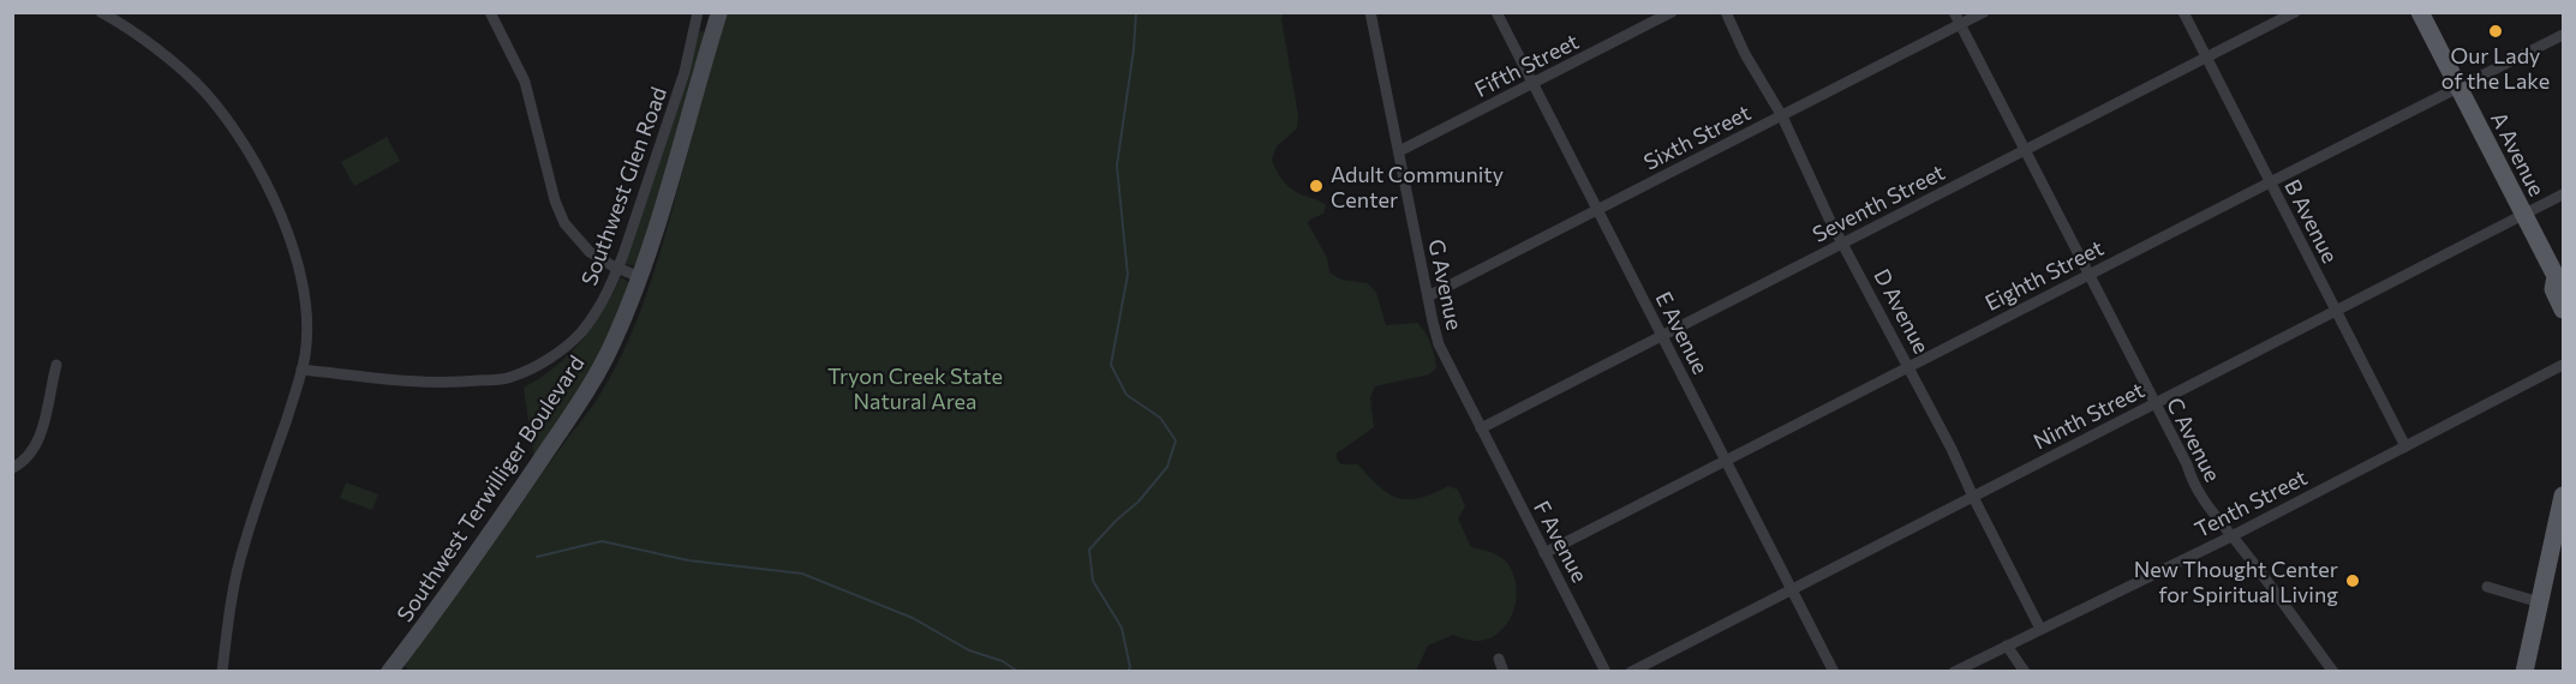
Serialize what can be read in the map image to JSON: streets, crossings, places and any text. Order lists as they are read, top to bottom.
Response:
{
  "streets": {
    "main road": ["A Avenue", "Southwest Terwilliger Boulevard"],
    "street": [
      "Fifth Street",
      "Sixth Street",
      "Southwest Glen Road",
      "Seventh Street",
      "B Avenue",
      "Eighth Street",
      "G Avenue",
      "D Avenue",
      "E Avenue",
      "Ninth Street",
      "C Avenue",
      "Tenth Street",
      "F Avenue"
    ]
  },
  "crossings": [
    ["Fifth Street", "G Avenue"],
    ["Fifth Street", "E Avenue"],
    ["Sixth Street", "G Avenue"],
    ["Sixth Street", "D Avenue"],
    ["Sixth Street", "E Avenue"],
    ["Sixth Street", "C Avenue"],
    ["A Avenue", "Eighth Street"],
    ["A Avenue", "Ninth Street"],
    ["Seventh Street", "B Avenue"],
    ["Seventh Street", "G Avenue"],
    ["Seventh Street", "D Avenue"],
    ["Seventh Street", "E Avenue"],
    ["Seventh Street", "C Avenue"],
    ["Seventh Street", "F Avenue"],
    ["B Avenue", "Eighth Street"],
    ["B Avenue", "Ninth Street"],
    ["B Avenue", "Tenth Street"],
    ["Eighth Street", "D Avenue"],
    ["Eighth Street", "E Avenue"],
    ["Eighth Street", "C Avenue"],
    ["Eighth Street", "F Avenue"],
    ["G Avenue", "F Avenue"],
    ["D Avenue", "Ninth Street"],
    ["D Avenue", "Tenth Street"],
    ["E Avenue", "Ninth Street"],
    ["Ninth Street", "C Avenue"],
    ["C Avenue", "Tenth Street"]
  ],
  "parks": ["Tryon Creek State Natural Area"],
  "places": ["Our Lady of the Lake", "Adult Community Center", "New Thought Center for Spiritual Living"]
}
